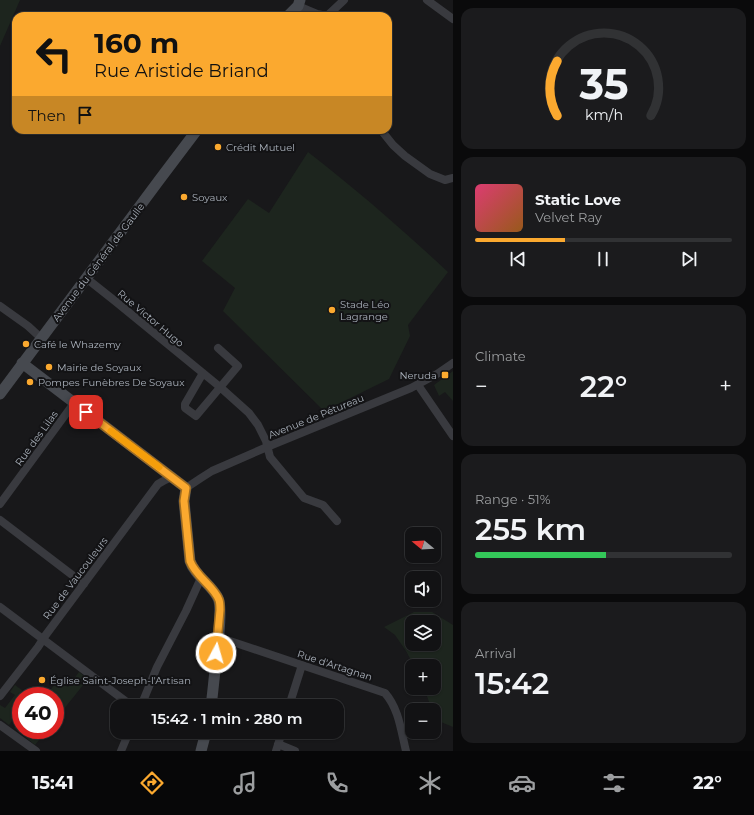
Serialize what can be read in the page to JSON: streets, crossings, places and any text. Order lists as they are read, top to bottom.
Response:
{
  "streets": {
    "street": [
      "Avenue du Général de Gaulle",
      "Rue Victor Hugo",
      "Avenue de Pétureau",
      "Rue des Lilas",
      "Rue de Vaucouleurs",
      "Rue d'Artagnan"
    ]
  },
  "crossings": [
    ["Avenue du Général de Gaulle", "Rue Victor Hugo"],
    ["Rue Victor Hugo", "Avenue de Pétureau"]
  ],
  "places": {
    "other": [
      "Crédit Mutuel",
      "Soyaux",
      "Stade Léo Lagrange",
      "Café le Whazemy",
      "Mairie de Soyaux",
      "Pompes Funèbres De Soyaux",
      "Église Saint-Joseph-l'Artisan"
    ],
    "transit": ["Neruda"]
  },
  "north": "left",
  "page": {
    "turn": ["160 m", "Rue Aristide Briand"],
    "then": "Then",
    "song": ["Static Love", "Velvet Ray"],
    "tile": [
      "Climate",
      ["Range · 51%", "255 km"],
      ["Arrival", "15:42"]
    ],
    "heat": ["−", "22°", "+"],
    "map_buttons": ["+", "−"],
    "limit": "40",
    "trip": "15:42 · 1 min · 280 m",
    "tabs": ["15:41", "22°"],
    "gauge": ["35", "km/h"]
  }
}
